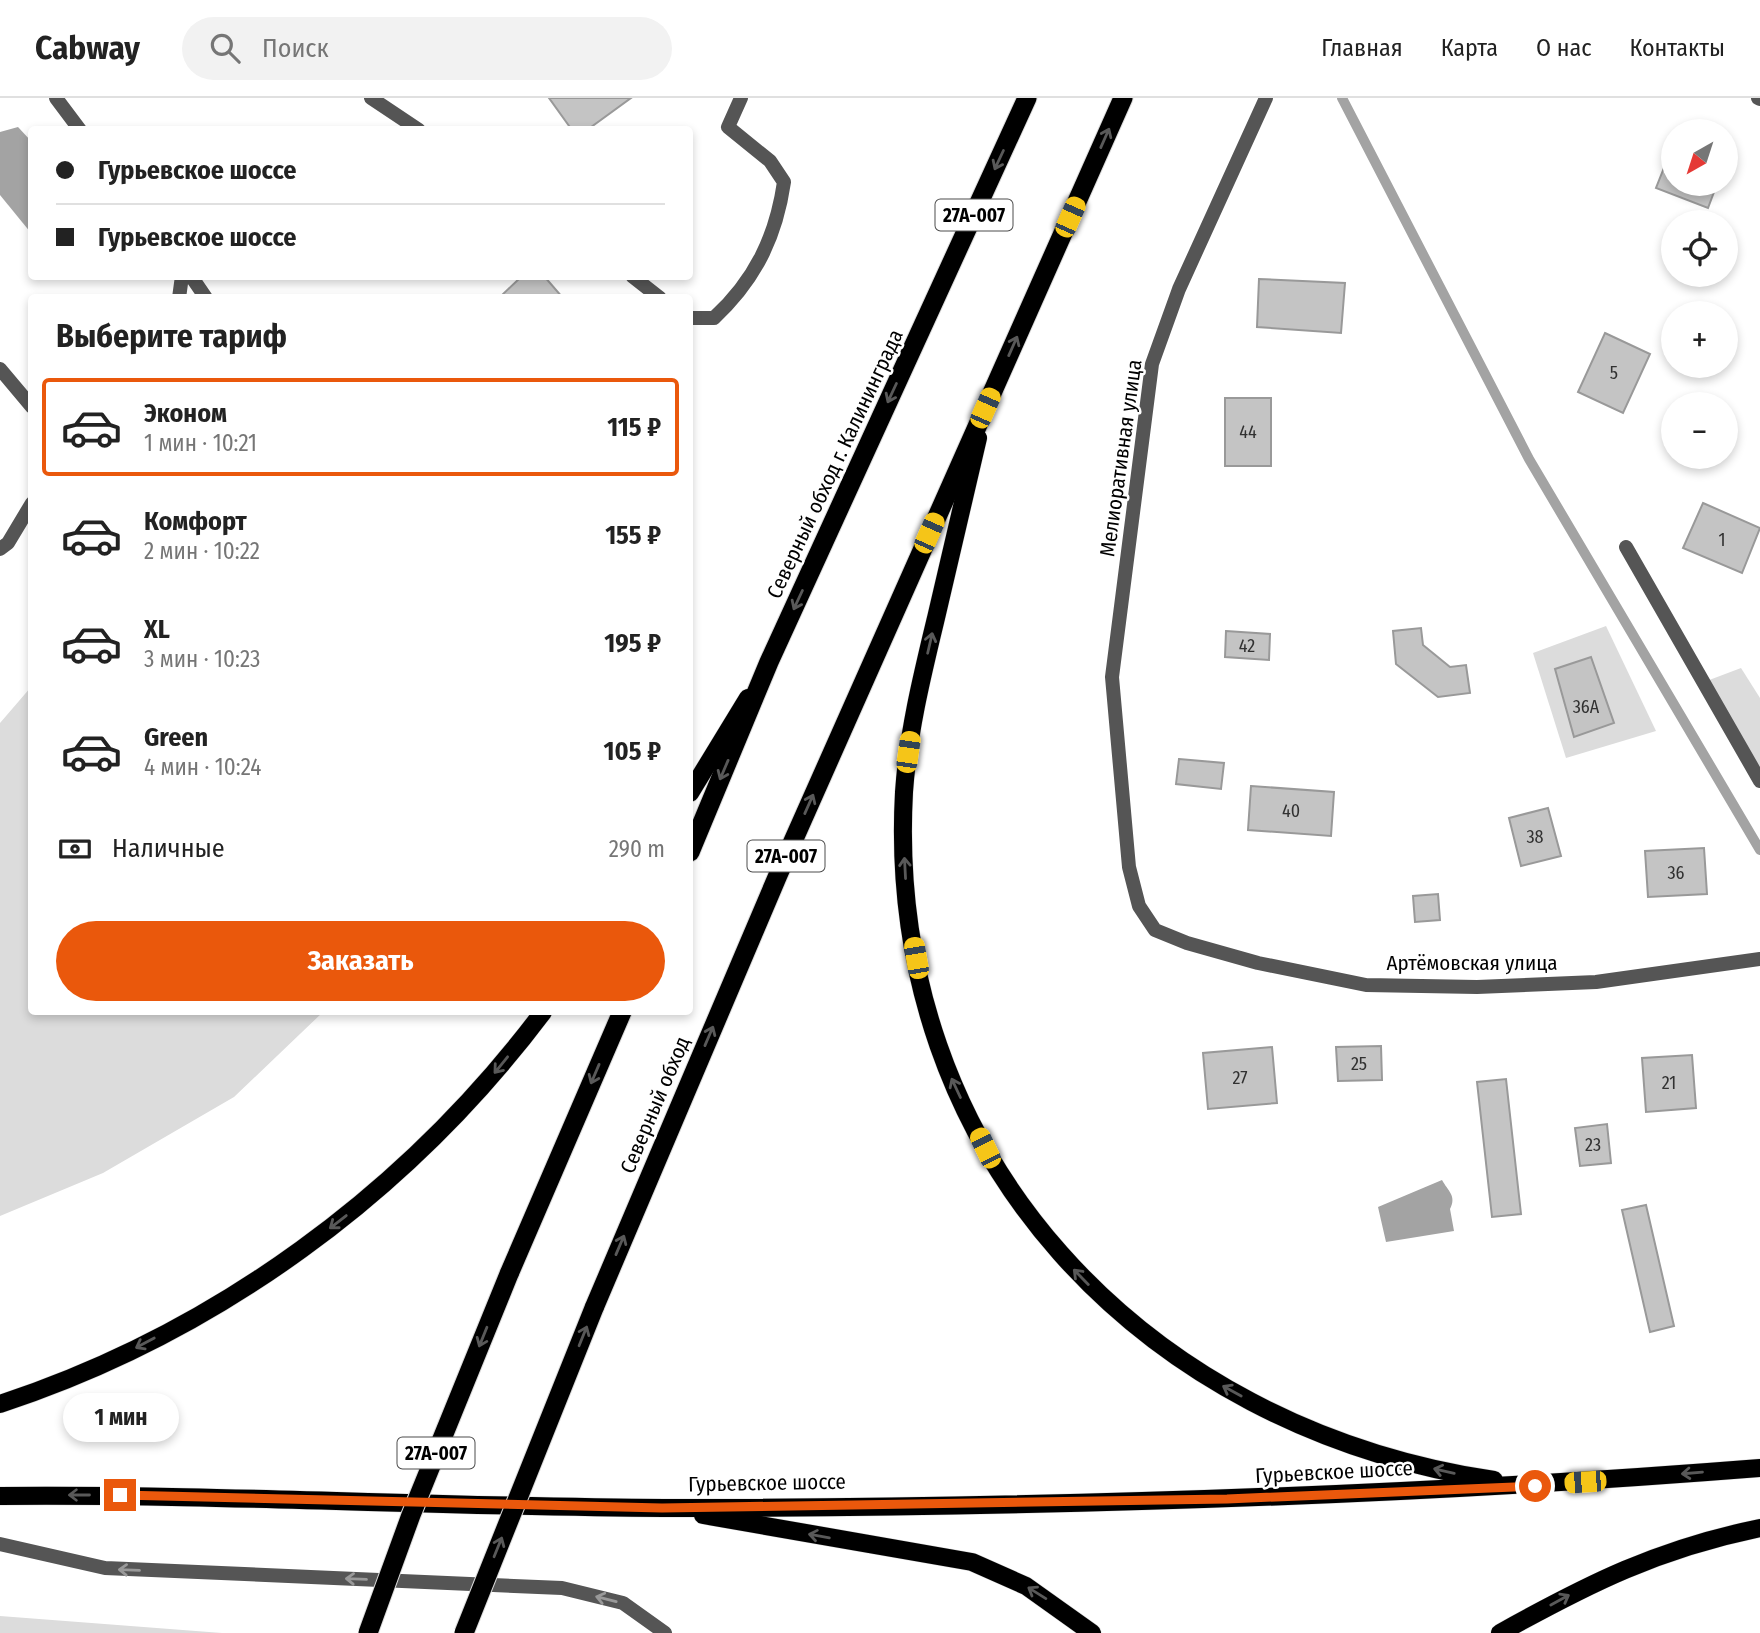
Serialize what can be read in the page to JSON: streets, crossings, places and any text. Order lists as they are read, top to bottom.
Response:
{
  "streets": {
    "highway": ["27А-007", "Северный обход г. Калининграда", "Северный обход"],
    "main road": ["Гурьевское шоссе"],
    "street": ["Мелиоративная улица", "Артёмовская улица"]
  },
  "crossings": [
    ["27А-007", "Северный обход"],
    ["Мелиоративная улица", "Артёмовская улица"]
  ],
  "one_way": ["Гурьевское шоссе"],
  "house_numbers": [
    "5",
    "44",
    "1",
    "42",
    "36А",
    "40",
    "38",
    "36",
    "25",
    "27",
    "21",
    "23"
  ],
  "north": "bottom left",
  "page": {
    "header": "Cabway",
    "search": "Поиск",
    "nav": [
      "Главная",
      "Карта",
      "О нас",
      "Контакты"
    ],
    "map_buttons": ["+", "−"],
    "banner": ["Гурьевское шоссе", "Гурьевское шоссе"],
    "heading": "Выберите тариф",
    "list": [
      {
        "name": "Эконом",
        "note": "1 мин · 10:21",
        "value": "115 ₽"
      },
      {
        "name": "Комфорт",
        "note": "2 мин · 10:22",
        "value": "155 ₽"
      },
      {
        "name": "XL",
        "note": "3 мин · 10:23",
        "value": "195 ₽"
      },
      {
        "name": "Green",
        "note": "4 мин · 10:24",
        "value": "105 ₽"
      }
    ],
    "pay": ["Наличные", "290 m"],
    "buttons": "Заказать",
    "bubble": "1 мин"
  }
}
